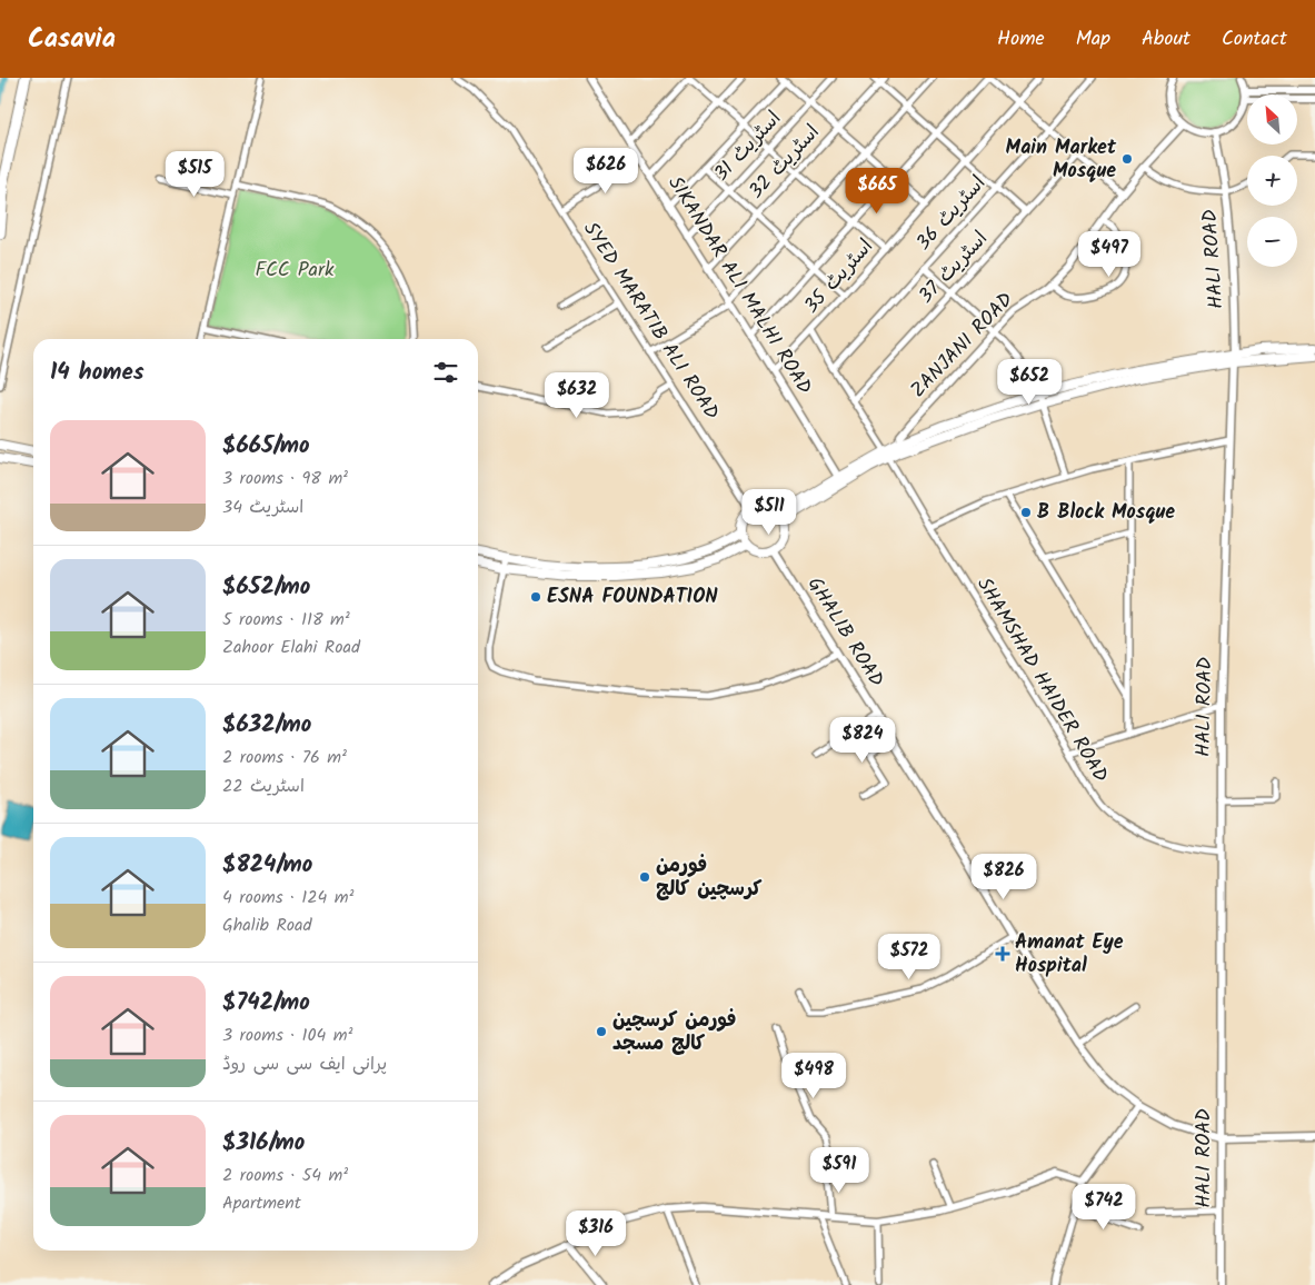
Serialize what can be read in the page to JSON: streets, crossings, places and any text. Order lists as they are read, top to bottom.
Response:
{
  "streets": {
    "street": [
      "اسٹریٹ 31",
      "اسٹریٹ 32",
      "اسٹریٹ 36",
      "HALI ROAD",
      "اسٹریٹ 37",
      "اسٹریٹ 35",
      "SIKANDAR ALI MALHI ROAD",
      "SYED MARATIB ALI ROAD",
      "ZANJANI ROAD",
      "GHALIB ROAD",
      "SHAMSHAD HAIDER ROAD"
    ]
  },
  "crossings": [
    ["اسٹریٹ 31", "SIKANDAR ALI MALHI ROAD"],
    ["اسٹریٹ 32", "SIKANDAR ALI MALHI ROAD"],
    ["اسٹریٹ 36", "SHAMSHAD HAIDER ROAD"],
    ["HALI ROAD", "GHALIB ROAD"],
    ["HALI ROAD", "SHAMSHAD HAIDER ROAD"],
    ["اسٹریٹ 37", "SHAMSHAD HAIDER ROAD"],
    ["اسٹریٹ 35", "SIKANDAR ALI MALHI ROAD"],
    ["اسٹریٹ 35", "SHAMSHAD HAIDER ROAD"],
    ["SYED MARATIB ALI ROAD", "GHALIB ROAD"]
  ],
  "parks": ["FCC Park"],
  "places": {
    "other": [
      "Main Market Mosque",
      "B Block Mosque",
      "ESNA FOUNDATION",
      "فورمن کرسچین کالج",
      "فورمن کرسچین کالج مسجد"
    ],
    "health": ["Amanat Eye Hospital"]
  },
  "north": "top left",
  "page": {
    "header": "Casavia",
    "nav": [
      "Home",
      "Map",
      "About",
      "Contact"
    ],
    "map_buttons": ["+", "−"],
    "price": [
      "$626",
      "$515",
      "$665",
      "$497",
      "$652",
      "$632",
      "$511",
      "$824",
      "$826",
      "$572",
      "$498",
      "$591",
      "$742",
      "$316"
    ],
    "heading": "14 homes",
    "list": [
      {
        "name": "$665/mo",
        "note": "3 rooms · 98 m² · اسٹریٹ 34"
      },
      {
        "name": "$652/mo",
        "note": "5 rooms · 118 m² · Zahoor Elahi Road"
      },
      {
        "name": "$632/mo",
        "note": "2 rooms · 76 m² · اسٹریٹ 22"
      },
      {
        "name": "$824/mo",
        "note": "4 rooms · 124 m² · Ghalib Road"
      },
      {
        "name": "$742/mo",
        "note": "3 rooms · 104 m² · پرانی ایف سی سی روڈ"
      },
      {
        "name": "$316/mo",
        "note": "2 rooms · 54 m² · Apartment"
      }
    ]
  }
}
